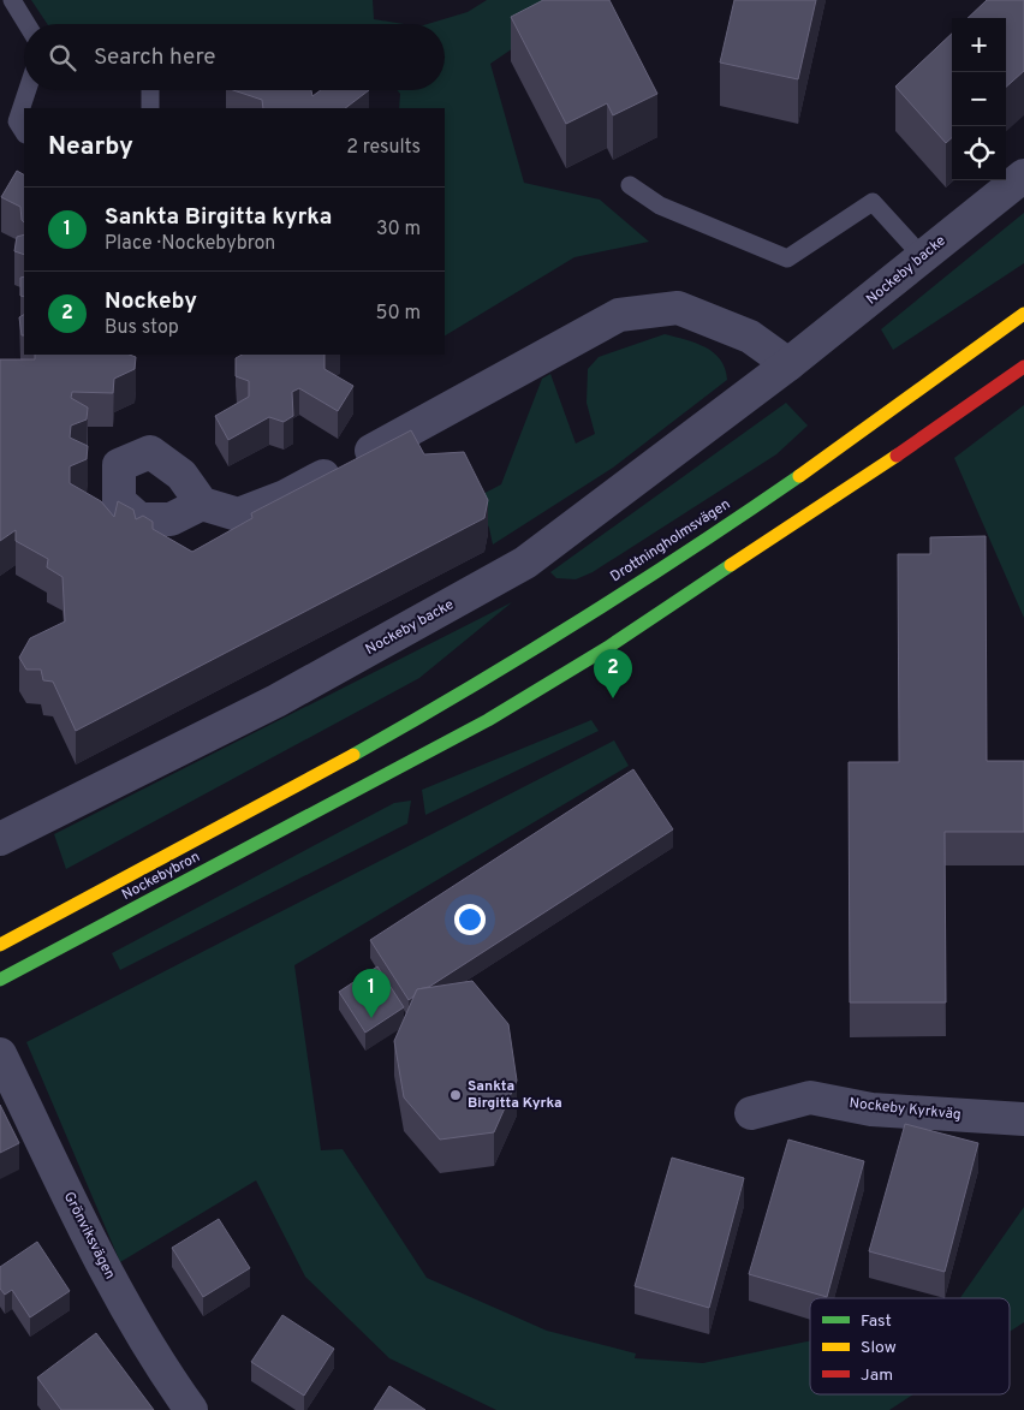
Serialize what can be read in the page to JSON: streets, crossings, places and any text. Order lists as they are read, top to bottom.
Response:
{
  "streets": {
    "main road": ["Drottningholmsvägen", "Nockebybron"],
    "street": ["Nockeby backe", "Nockeby Kyrkväg", "Grönviksvägen"]
  },
  "crossings": [
    ["Drottningholmsvägen", "Nockebybron"]
  ],
  "places": ["Sankta Birgitta Kyrka"],
  "legend": ["Fast", "Slow", "Jam"],
  "page": {
    "map_buttons": ["+", "−"],
    "search": "Search here",
    "heading": ["Nearby", "2 results"],
    "list": [
      {
        "mark": "1",
        "name": "Sankta Birgitta kyrka",
        "note": "Place · Nockebybron",
        "value": "30 m"
      },
      {
        "mark": "2",
        "name": "Nockeby",
        "note": "Bus stop",
        "value": "50 m"
      }
    ],
    "pins": ["2", "1"]
  }
}
